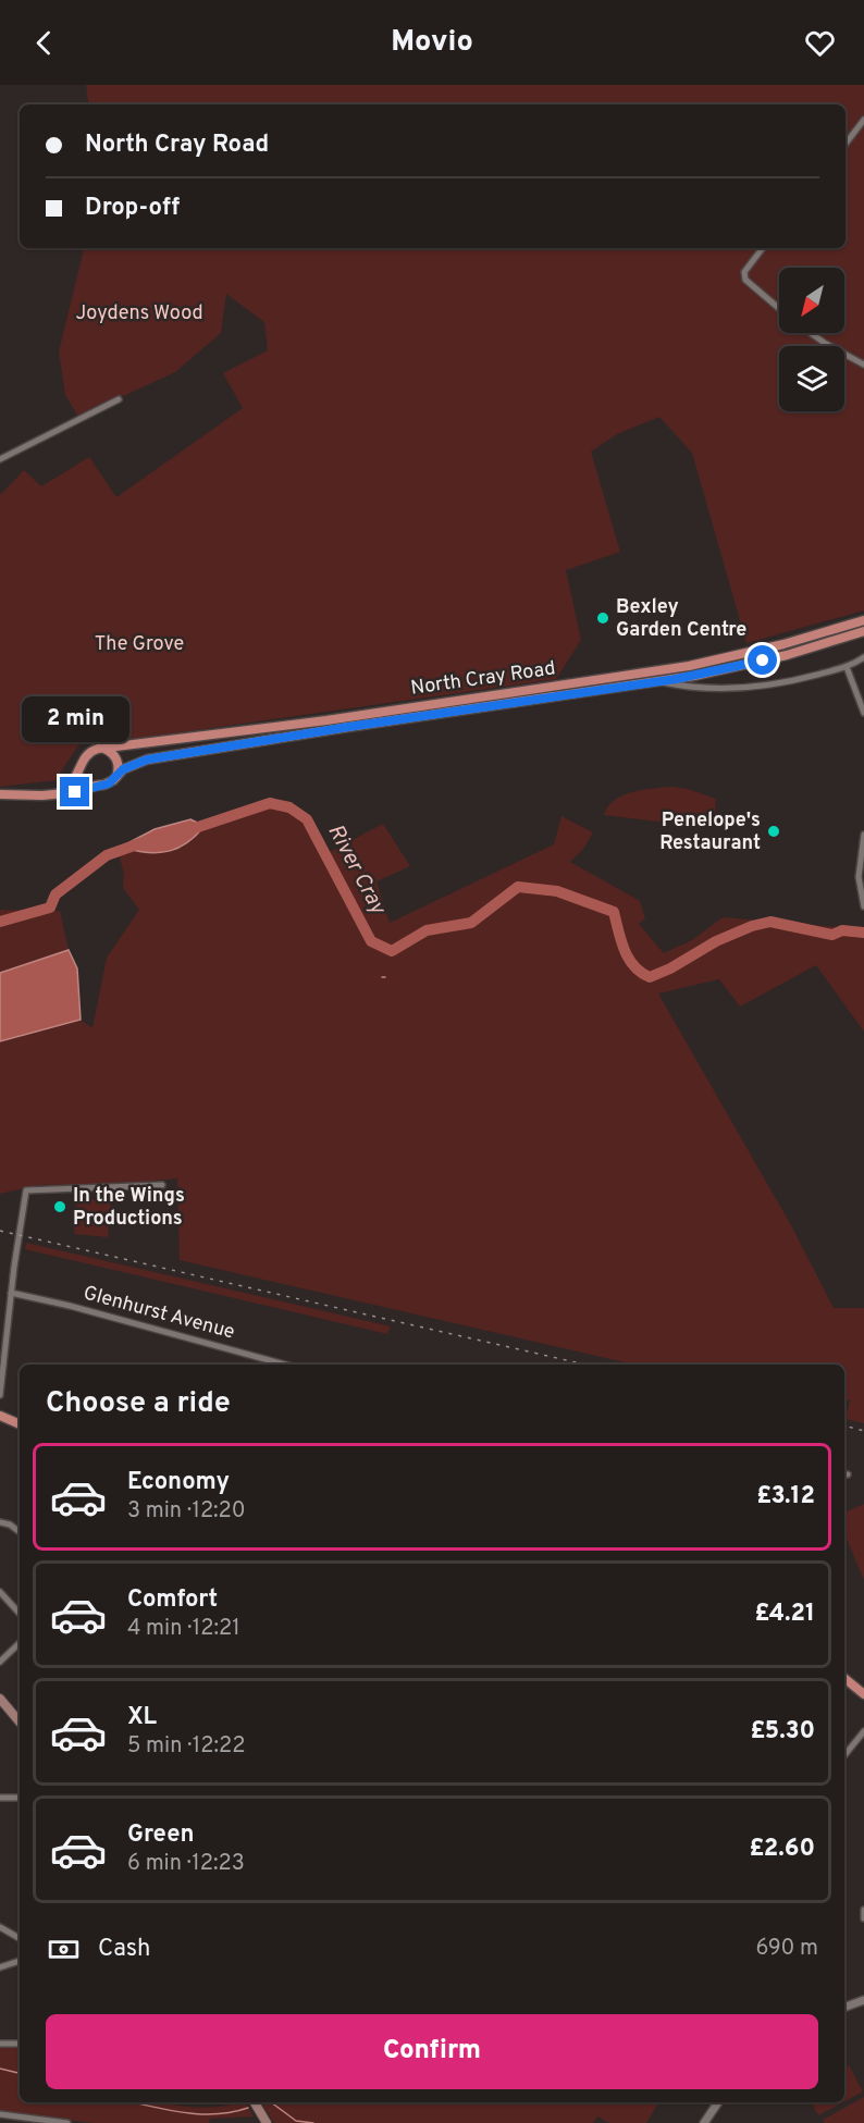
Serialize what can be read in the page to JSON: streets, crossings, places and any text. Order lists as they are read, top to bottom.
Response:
{
  "streets": {
    "main road": ["North Cray Road"],
    "street": ["Glenhurst Avenue"]
  },
  "water": ["River Cray"],
  "parks": ["Joydens Wood", "The Grove"],
  "places": ["Bexley Garden Centre", "Penelope's Restaurant", "In the Wings Productions"],
  "north": "bottom left",
  "page": {
    "header": "Movio",
    "banner": ["North Cray Road", "Drop-off"],
    "bubble": "2 min",
    "heading": "Choose a ride",
    "list": [
      {
        "name": "Economy",
        "note": "3 min · 12:20",
        "value": "£3.12"
      },
      {
        "name": "Comfort",
        "note": "4 min · 12:21",
        "value": "£4.21"
      },
      {
        "name": "XL",
        "note": "5 min · 12:22",
        "value": "£5.30"
      },
      {
        "name": "Green",
        "note": "6 min · 12:23",
        "value": "£2.60"
      }
    ],
    "pay": ["Cash", "690 m"],
    "buttons": "Confirm"
  }
}
